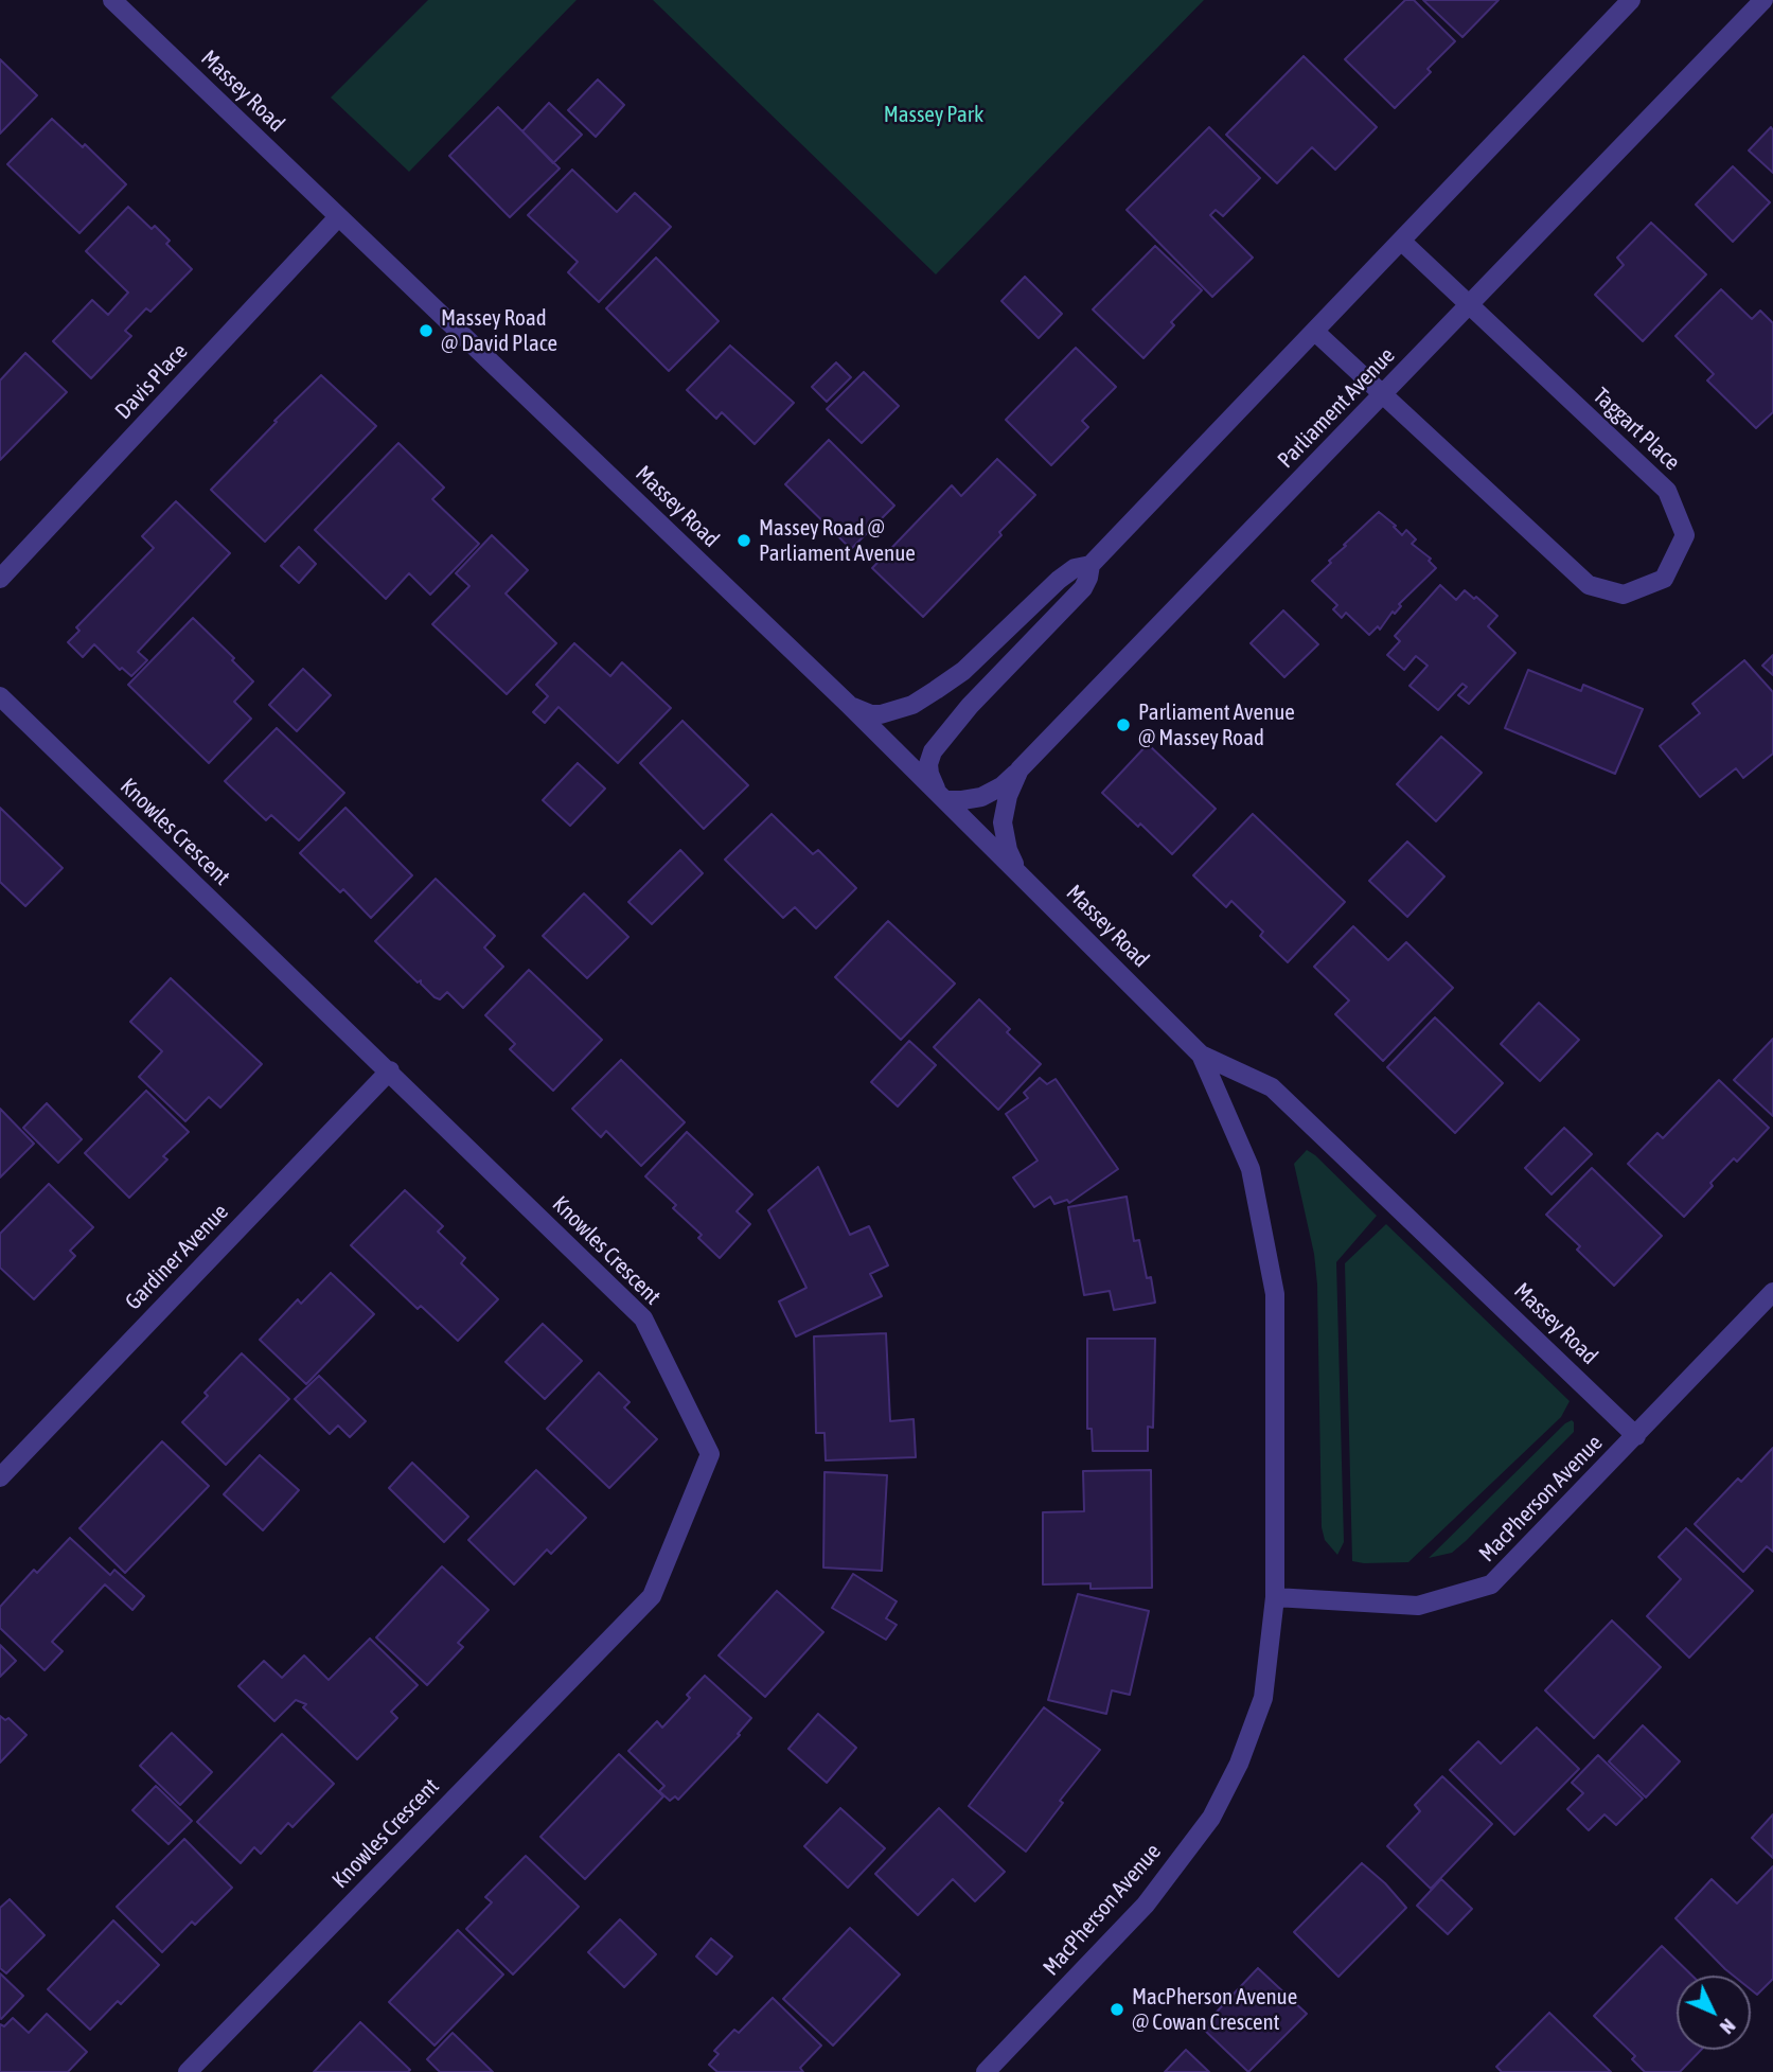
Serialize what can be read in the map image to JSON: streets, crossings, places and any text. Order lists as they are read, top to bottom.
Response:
{
  "streets": {
    "street": [
      "Massey Road",
      "Davis Place",
      "Parliament Avenue",
      "Taggart Place",
      "Knowles Crescent",
      "Gardiner Avenue",
      "MacPherson Avenue"
    ]
  },
  "crossings": [
    ["Massey Road", "Davis Place"],
    ["Massey Road", "Parliament Avenue"],
    ["Massey Road", "MacPherson Avenue"],
    ["Parliament Avenue", "Taggart Place"],
    ["Knowles Crescent", "Gardiner Avenue"]
  ],
  "parks": ["Massey Park"],
  "places": [
    "Massey Road @ David Place",
    "Massey Road @ Parliament Avenue",
    "Parliament Avenue @ Massey Road",
    "MacPherson Avenue @ Cowan Crescent"
  ],
  "north": "bottom right"
}
